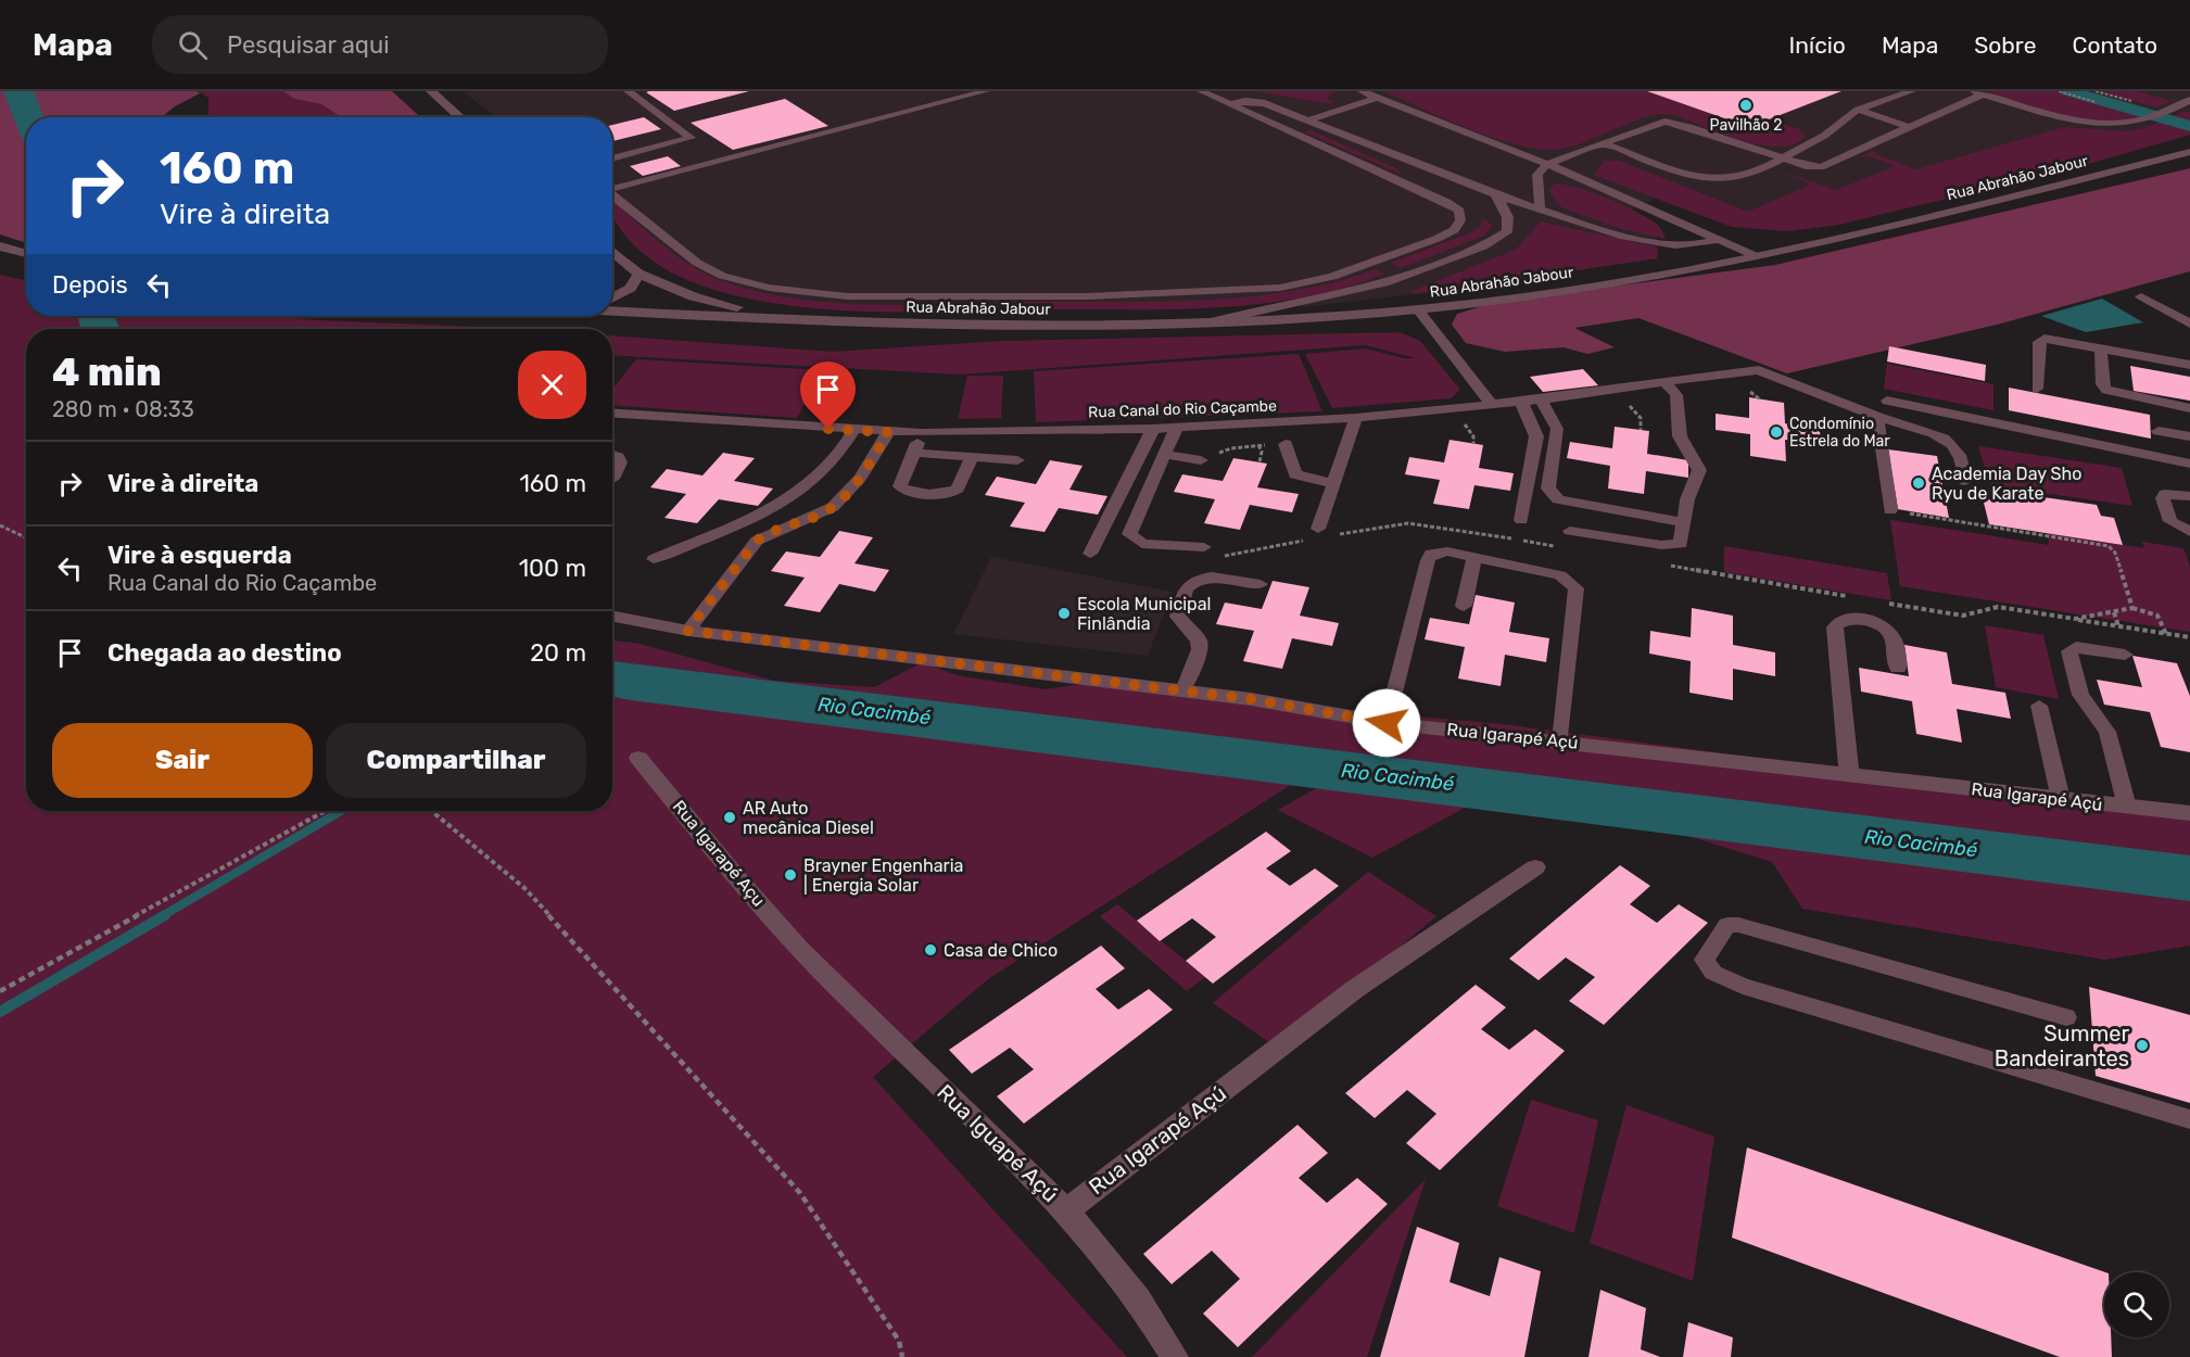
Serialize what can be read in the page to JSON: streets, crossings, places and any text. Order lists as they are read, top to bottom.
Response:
{
  "streets": {
    "street": [
      "Rua Abrahão Jabour",
      "Rua Igarapé Açú",
      "Rua Igarapé Açu",
      "Rua Iguapé Açú"
    ],
    "lane": ["Rua Canal do Rio Caçambe"]
  },
  "crossings": [
    ["Rua Igarapé Açú", "Rua Iguapé Açú"],
    ["Rua Igarapé Açu", "Rua Iguapé Açú"]
  ],
  "water": ["Rio Cacimbé"],
  "places": [
    "Pavilhão 2",
    "Condomínio Estrela do Mar",
    "Academia Day Sho Ryu de Karate",
    "Escola Municipal Finlândia",
    "AR Auto mecânica Diesel",
    "Brayner Engenharia | Energia Solar",
    "Casa de Chico",
    "Summer Bandeirantes"
  ],
  "page": {
    "header": "Mapa",
    "search": "Pesquisar aqui",
    "nav": [
      "Início",
      "Mapa",
      "Sobre",
      "Contato"
    ],
    "turn": ["160 m", "Vire à direita"],
    "then": "Depois",
    "heading": ["4 min", "280 m · 08:33"],
    "list": [
      {
        "name": "Vire à direita",
        "value": "160 m"
      },
      {
        "name": "Vire à esquerda",
        "note": "Rua Canal do Rio Caçambe",
        "value": "100 m"
      },
      {
        "name": "Chegada ao destino",
        "value": "20 m"
      }
    ],
    "buttons": ["Sair", "Compartilhar"]
  }
}
